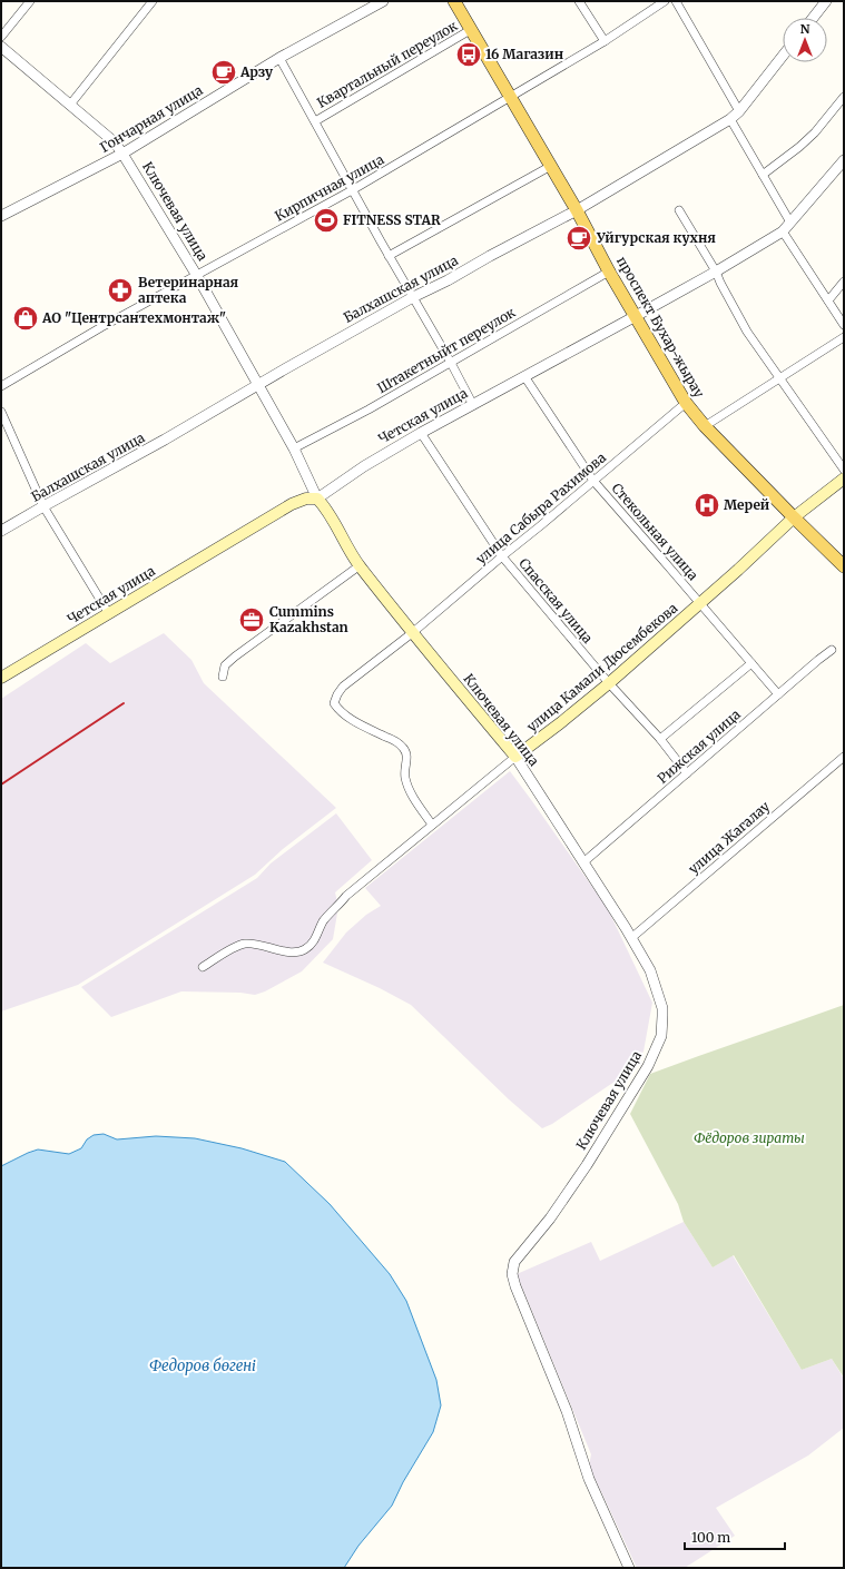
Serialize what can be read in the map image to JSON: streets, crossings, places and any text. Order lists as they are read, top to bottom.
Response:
{
  "streets": {
    "main road": [
      "Ключевая улица",
      "проспект Бухар-жырау",
      "Четская улица",
      "улица Камали Дюсембекова"
    ],
    "street": [
      "Квартальный переулок",
      "Гончарная улица",
      "Кирпичная улица",
      "Балхашская улица",
      "Штакетныйт переулок",
      "улица Сабыра Рахимова",
      "Стекольная улица",
      "Спасская улица",
      "Рижская улица",
      "улица Жагалау"
    ]
  },
  "crossings": [
    ["Квартальный переулок", "проспект Бухар-жырау"],
    ["Гончарная улица", "Ключевая улица"],
    ["Кирпичная улица", "Ключевая улица"],
    ["Кирпичная улица", "проспект Бухар-жырау"],
    ["Ключевая улица", "Балхашская улица"],
    ["Ключевая улица", "Штакетныйт переулок"],
    ["Ключевая улица", "Четская улица"],
    ["Ключевая улица", "улица Сабыра Рахимова"],
    ["Ключевая улица", "улица Камали Дюсембекова"],
    ["Ключевая улица", "Рижская улица"],
    ["Ключевая улица", "улица Жагалау"],
    ["Балхашская улица", "проспект Бухар-жырау"],
    ["проспект Бухар-жырау", "Штакетныйт переулок"],
    ["проспект Бухар-жырау", "Четская улица"],
    ["проспект Бухар-жырау", "улица Сабыра Рахимова"],
    ["проспект Бухар-жырау", "улица Камали Дюсембекова"],
    ["Четская улица", "Стекольная улица"],
    ["Четская улица", "Спасская улица"],
    ["улица Сабыра Рахимова", "Стекольная улица"],
    ["улица Сабыра Рахимова", "Спасская улица"],
    ["улица Сабыра Рахимова", "улица Камали Дюсембекова"],
    ["Стекольная улица", "улица Камали Дюсембекова"],
    ["Стекольная улица", "Рижская улица"],
    ["Спасская улица", "улица Камали Дюсембекова"],
    ["Спасская улица", "Рижская улица"]
  ],
  "water": ["Федоров бөгені"],
  "parks": ["Фёдоров зираты"],
  "places": {
    "bus stop": ["16 Магазин"],
    "cafe": ["Арзу", "Уйгурская кухня"],
    "sports": ["FITNESS STAR"],
    "pharmacy": ["Ветеринарная аптека"],
    "shop": ["АО \"Центрсантехмонтаж\""],
    "hospital": ["Мерей"],
    "office": ["Cummins Kazakhstan"]
  },
  "scale_bar": "100 m",
  "north": "top"
}
